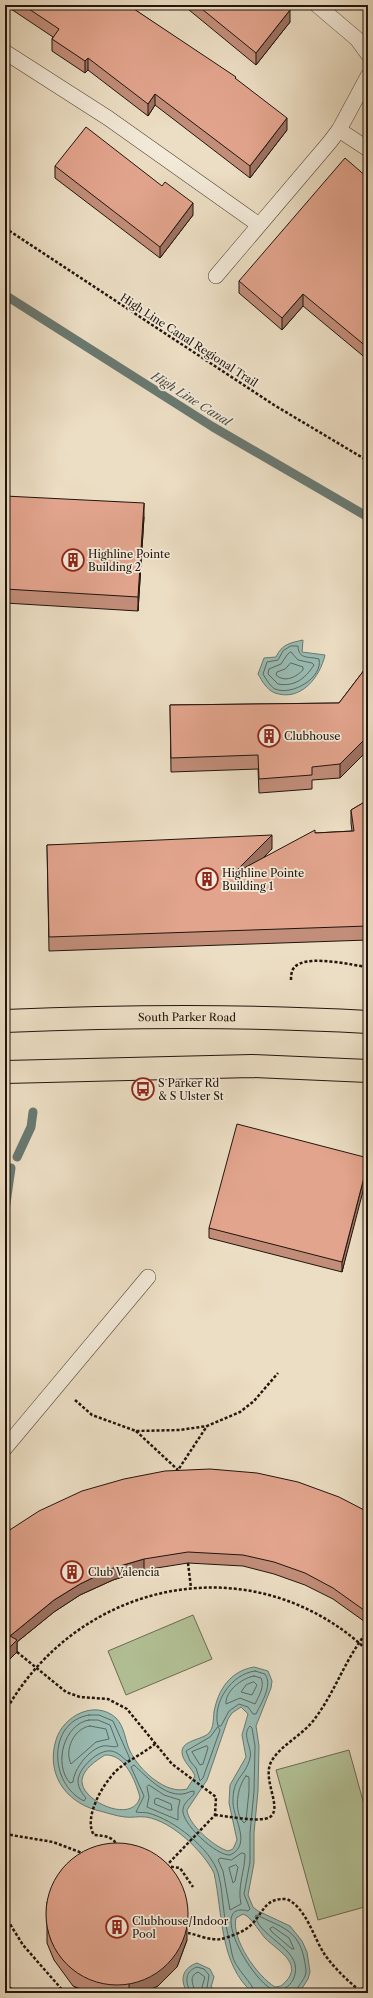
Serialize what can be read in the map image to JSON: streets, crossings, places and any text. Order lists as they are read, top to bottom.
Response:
{
  "streets": {
    "main road": ["South Parker Road"],
    "path": ["High Line Canal Regional Trail"]
  },
  "water": ["High Line Canal"],
  "places": {
    "building": [
      "Highline Pointe Building 2",
      "Clubhouse",
      "Highline Pointe Building 1",
      "Club Valencia",
      "Clubhouse/Indoor Pool"
    ],
    "bus stop": ["S Parker Rd & S Ulster St"]
  }
}
